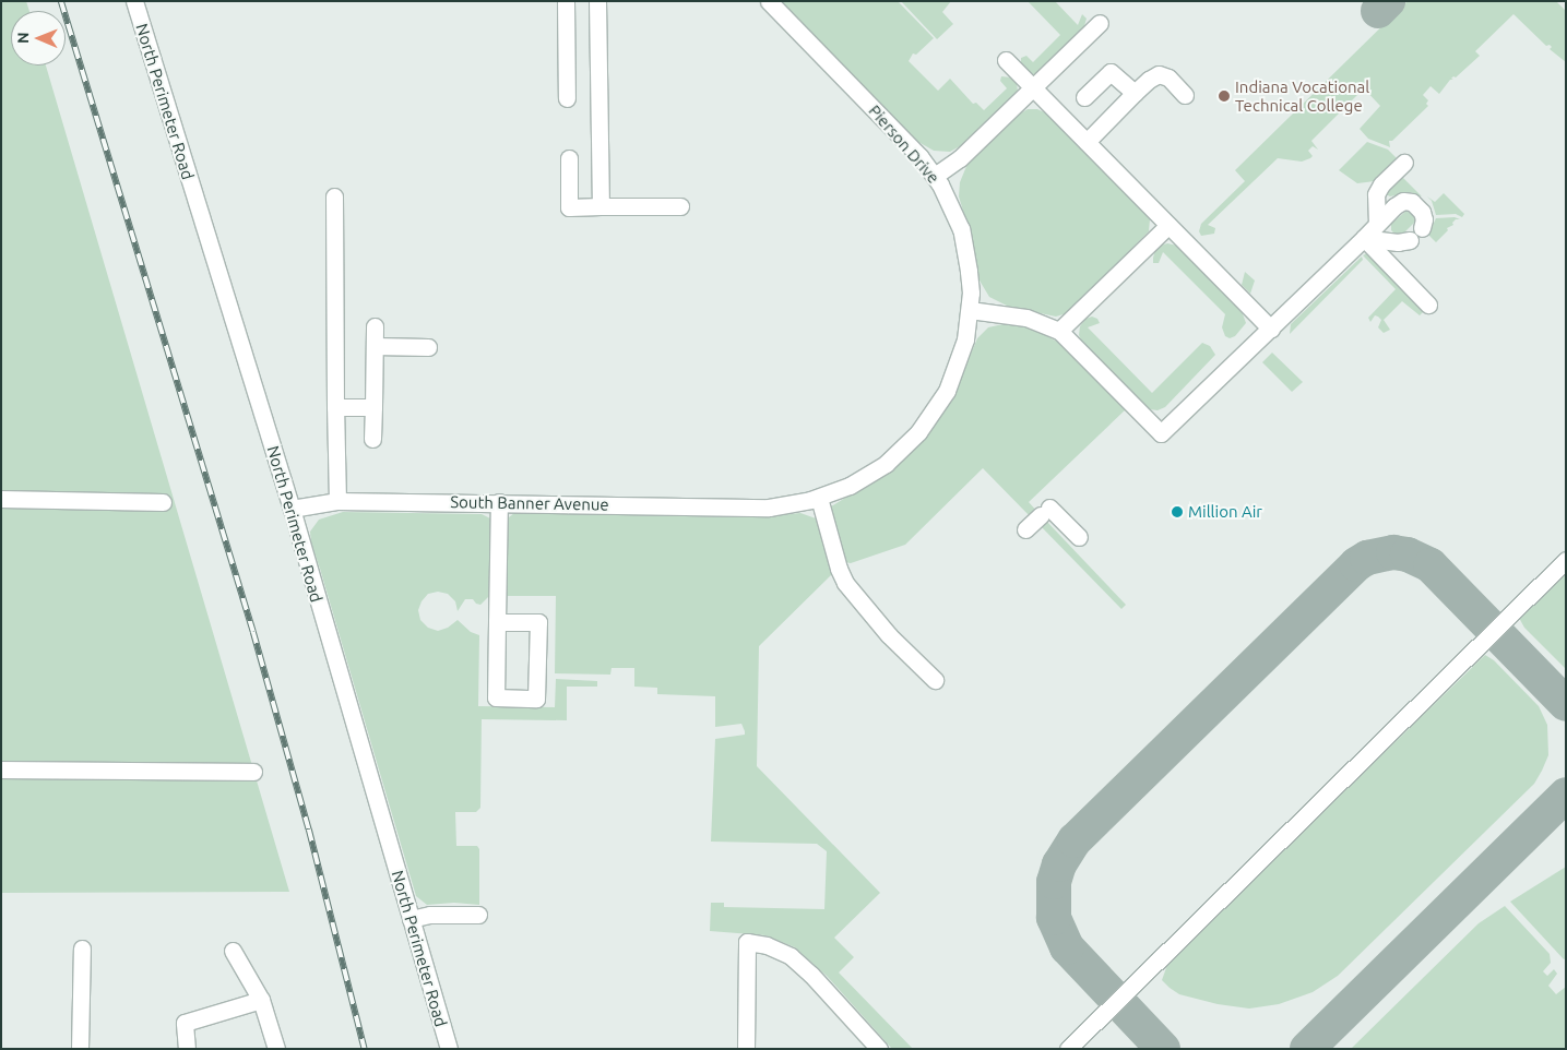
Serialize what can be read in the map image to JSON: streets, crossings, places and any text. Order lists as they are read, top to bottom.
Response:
{
  "streets": {
    "street": ["North Perimeter Road", "Pierson Drive", "South Banner Avenue"]
  },
  "crossings": [
    ["North Perimeter Road", "South Banner Avenue"],
    ["Pierson Drive", "South Banner Avenue"]
  ],
  "places": ["Indiana Vocational Technical College", "Million Air"],
  "north": "left"
}
